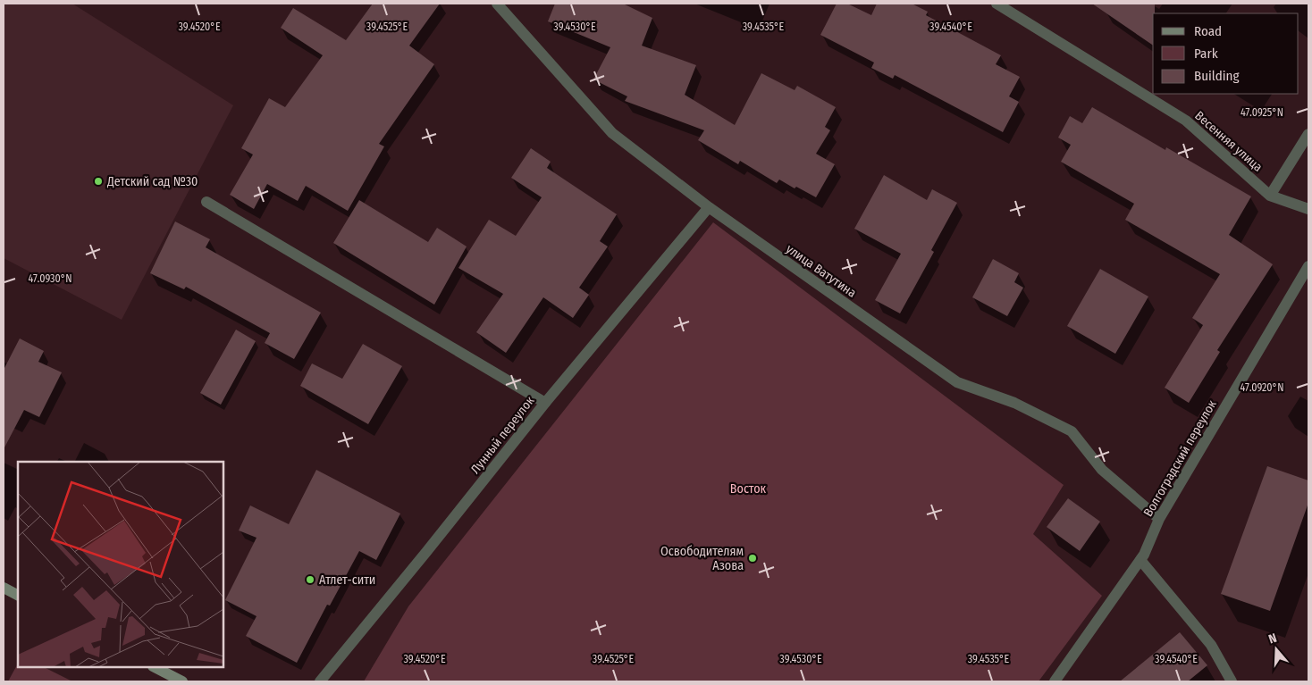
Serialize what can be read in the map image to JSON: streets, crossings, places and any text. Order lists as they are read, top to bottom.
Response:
{
  "streets": {
    "street": [
      "Весенняя улица",
      "улица Ватутина",
      "Лунный переулок",
      "Волгоградский переулок"
    ]
  },
  "crossings": [
    ["улица Ватутина", "Лунный переулок"],
    ["улица Ватутина", "Волгоградский переулок"]
  ],
  "parks": ["Восток"],
  "places": ["Детский сад №30", "Освободителям Азова", "Атлет-сити"],
  "legend": ["Road", "Park", "Building"],
  "north": "top",
  "coordinates": [
    "39.4520°E",
    "39.4530°E",
    "39.4535°E",
    "39.4525°E",
    "39.4540°E",
    "47.0925°N",
    "47.0930°N",
    "47.0920°N"
  ]
}
